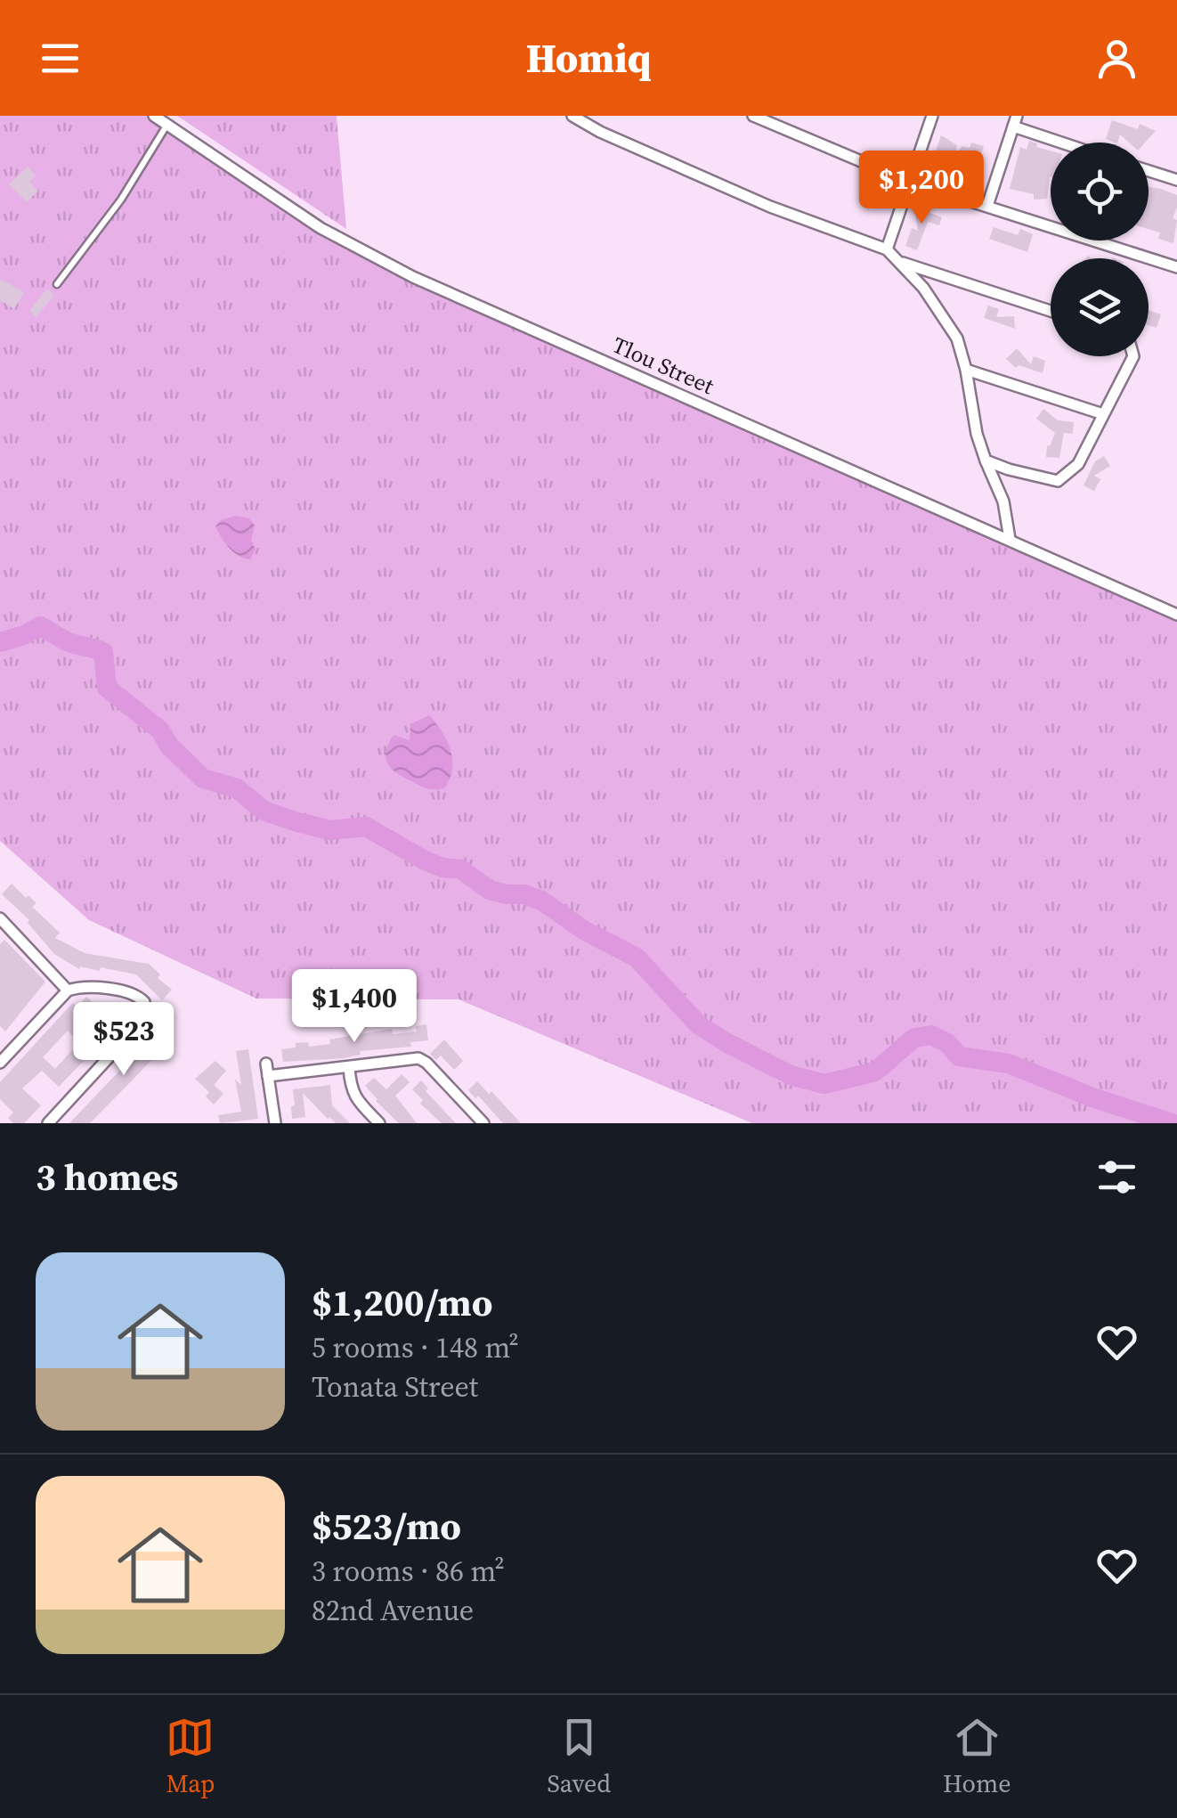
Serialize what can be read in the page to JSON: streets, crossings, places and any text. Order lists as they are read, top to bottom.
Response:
{
  "streets": {
    "street": ["Tlou Street"]
  },
  "page": {
    "header": "Homiq",
    "price": ["$1,200", "$1,400", "$523"],
    "heading": "3 homes",
    "list": [
      {
        "name": "$1,200/mo",
        "note": "5 rooms · 148 m² · Tonata Street"
      },
      {
        "name": "$523/mo",
        "note": "3 rooms · 86 m² · 82nd Avenue"
      }
    ],
    "tabs": ["Map", "Saved", "Home"]
  }
}
